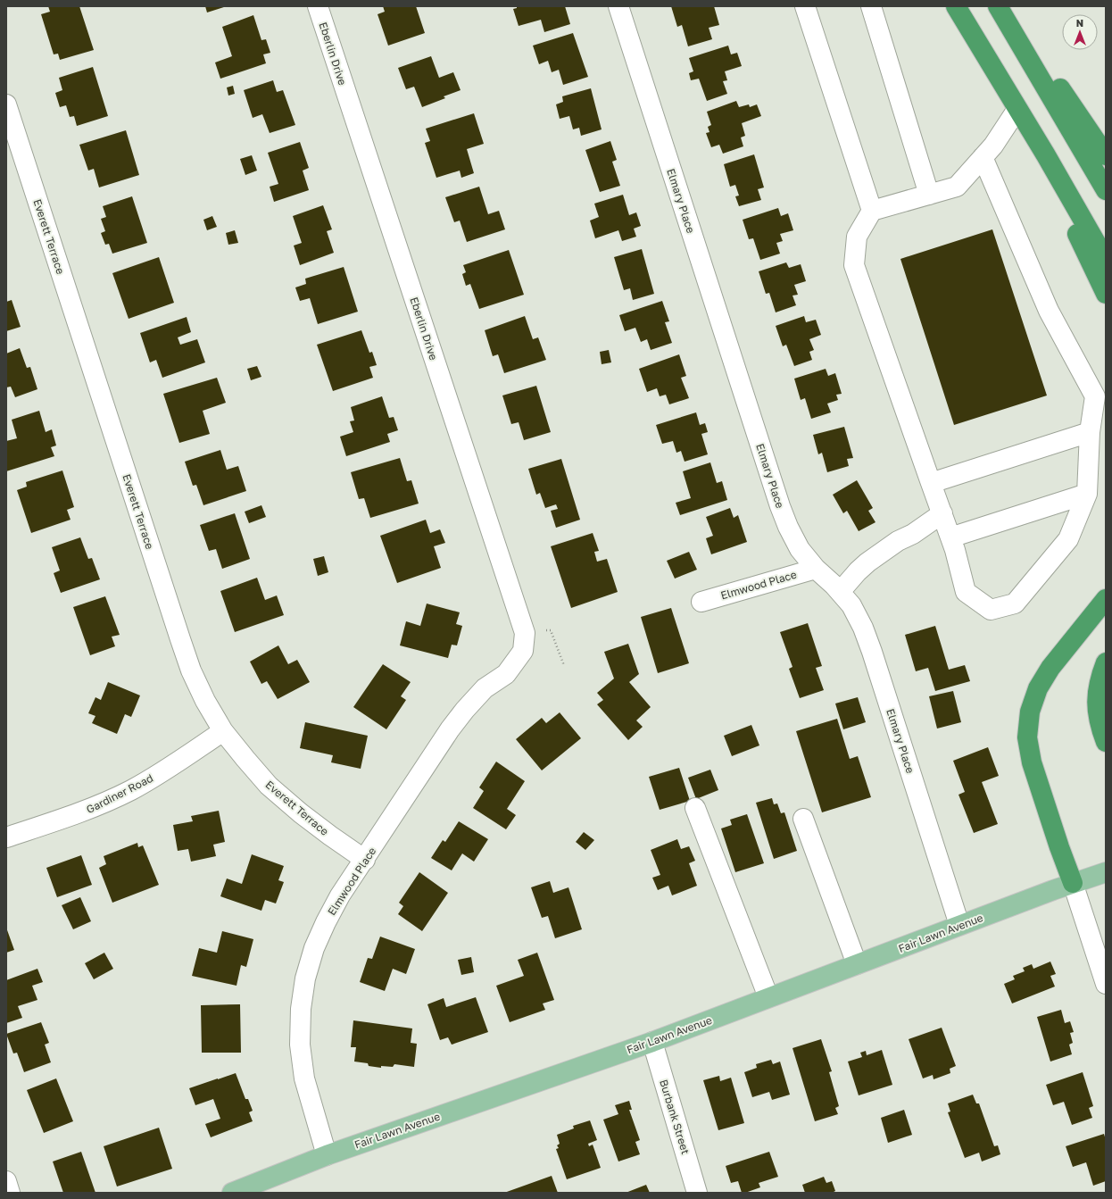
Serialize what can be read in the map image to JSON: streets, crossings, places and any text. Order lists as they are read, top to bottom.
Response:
{
  "streets": {
    "main road": ["Fair Lawn Avenue"],
    "street": [
      "Eberlin Drive",
      "Elmary Place",
      "Everett Terrace",
      "Elmwood Place",
      "Gardiner Road",
      "Burbank Street"
    ]
  },
  "crossings": [
    ["Eberlin Drive", "Elmwood Place"],
    ["Elmary Place", "Elmwood Place"],
    ["Elmary Place", "Fair Lawn Avenue"],
    ["Everett Terrace", "Elmwood Place"],
    ["Everett Terrace", "Gardiner Road"],
    ["Elmwood Place", "Fair Lawn Avenue"],
    ["Fair Lawn Avenue", "Burbank Street"]
  ],
  "north": "top"
}
